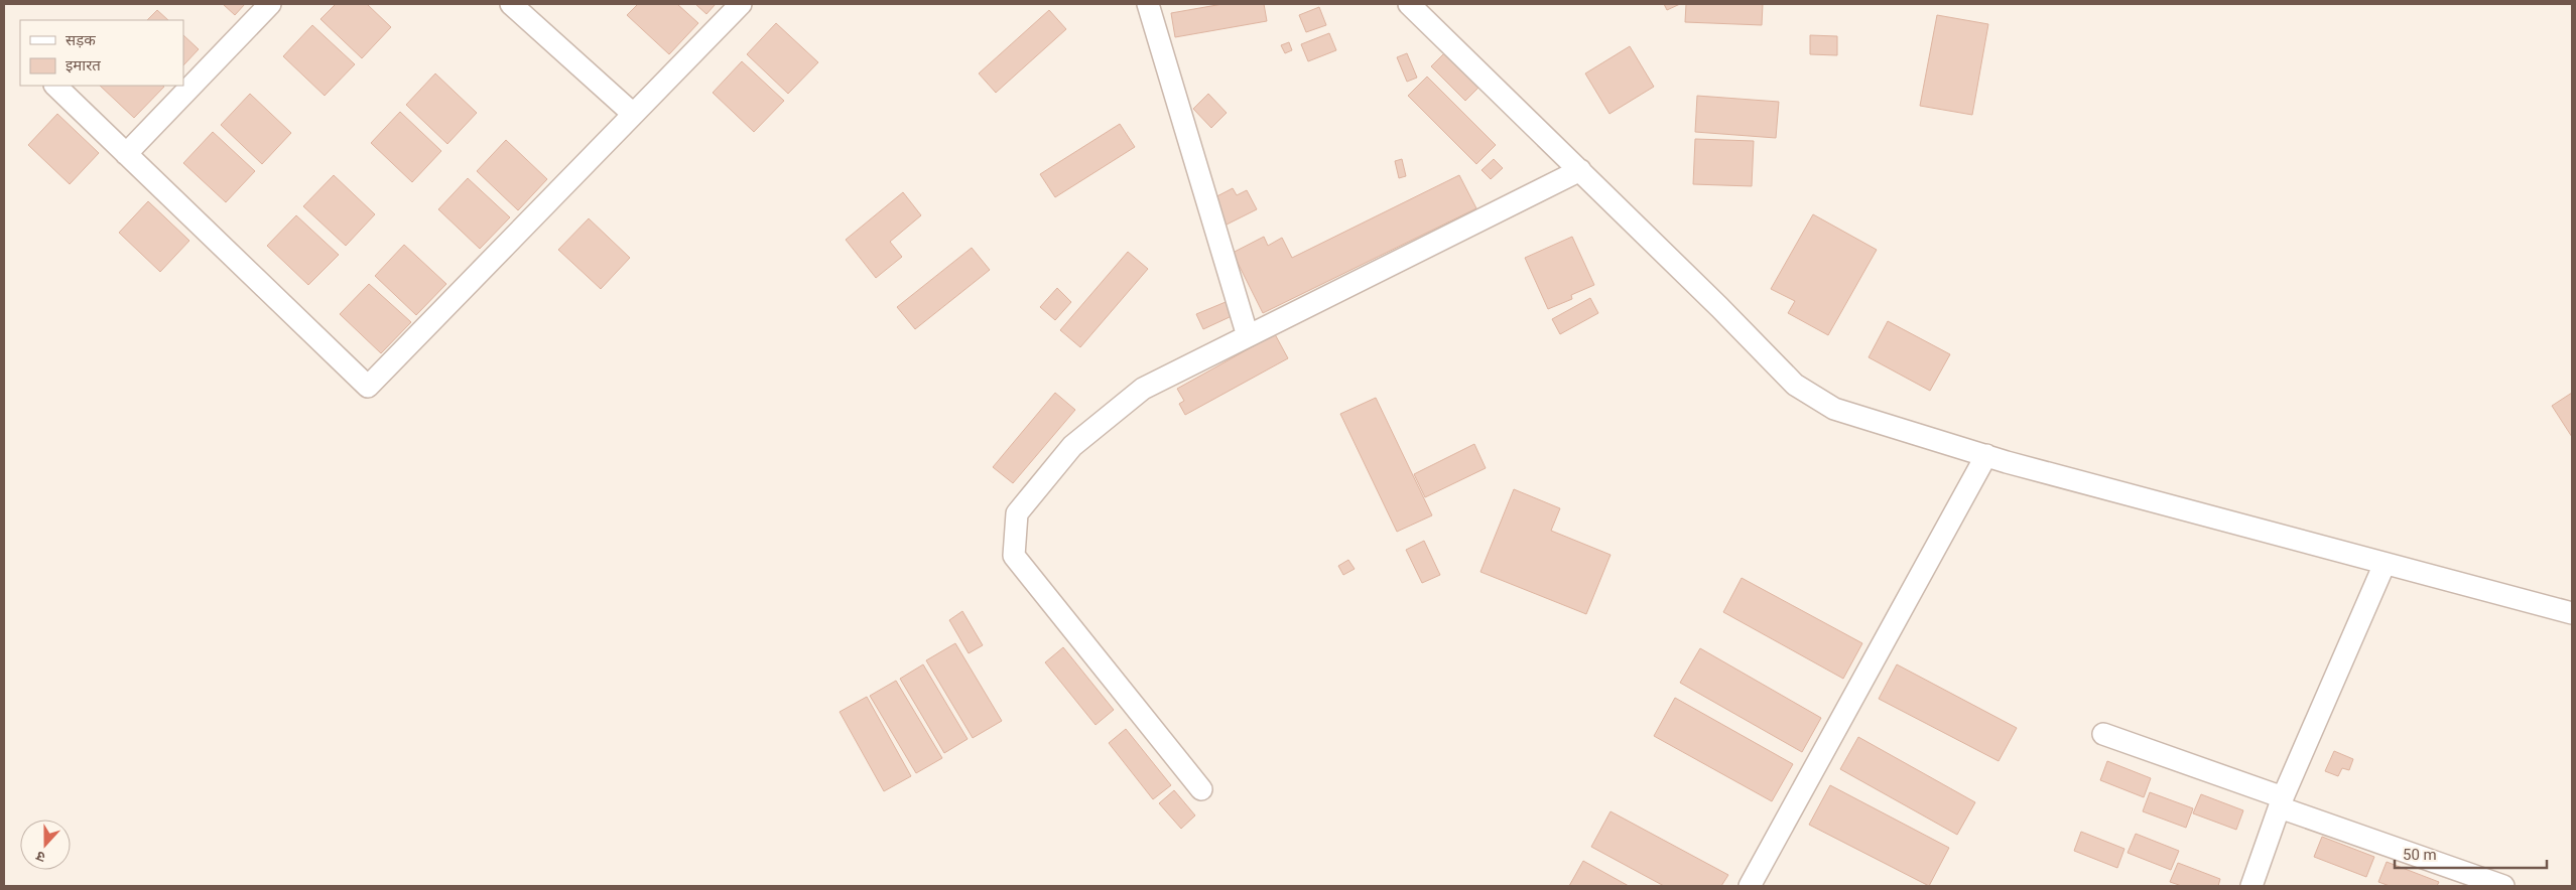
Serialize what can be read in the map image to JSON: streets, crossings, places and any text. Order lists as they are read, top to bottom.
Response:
{
  "legend": ["सड़क", "इमारत"],
  "scale_bar": "50 m",
  "north": "bottom"
}
